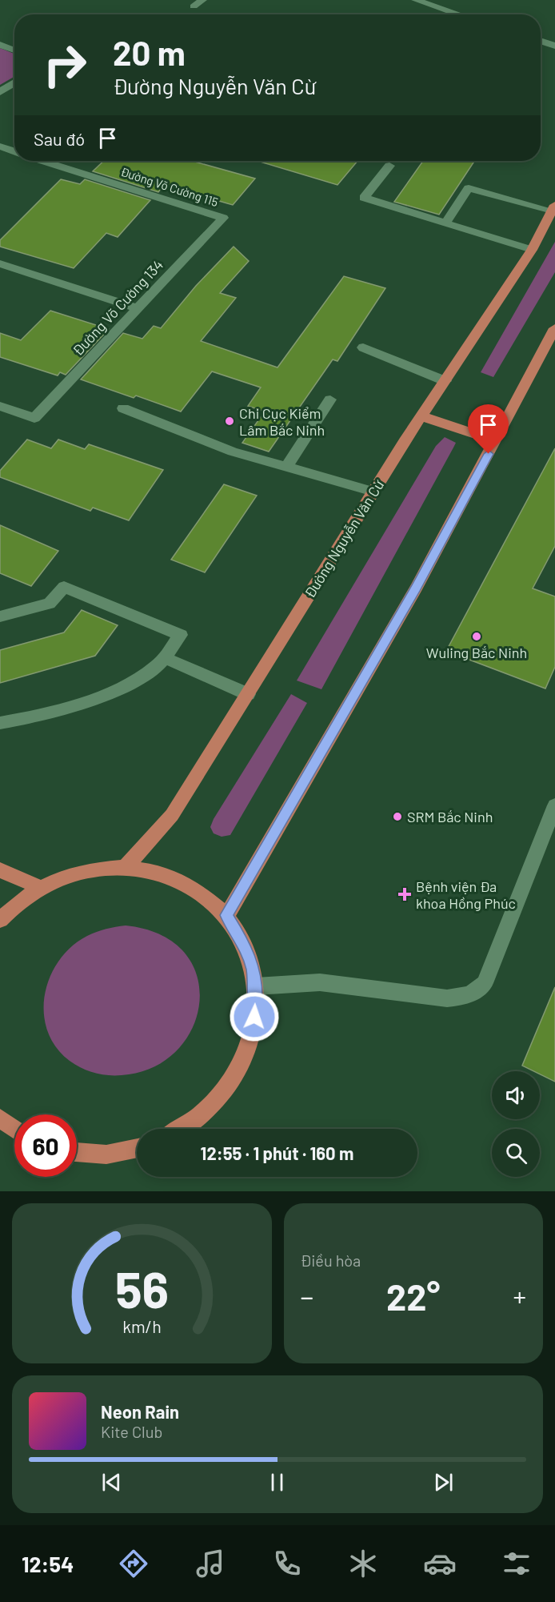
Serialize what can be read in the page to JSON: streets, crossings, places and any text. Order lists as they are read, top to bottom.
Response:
{
  "streets": {
    "main road": ["Đường Nguyễn Văn Cừ"],
    "street": ["Đường Võ Cường 115", "Đường Võ Cường 134"]
  },
  "crossings": [
    ["Đường Võ Cường 115", "Đường Võ Cường 134"]
  ],
  "places": {
    "other": ["Chi Cục Kiểm Lâm Bắc Ninh", "Wuling Bắc Ninh", "SRM Bắc Ninh"],
    "health": ["Bệnh viện Đa khoa Hồng Phúc"]
  },
  "page": {
    "turn": ["20 m", "Đường Nguyễn Văn Cừ"],
    "then": "Sau đó",
    "limit": "60",
    "trip": "12:55 · 1 phút · 160 m",
    "tile": "Điều hòa",
    "heat": ["−", "22°", "+"],
    "song": ["Neon Rain", "Kite Club"],
    "tabs": "12:54",
    "gauge": ["56", "km/h"]
  }
}
